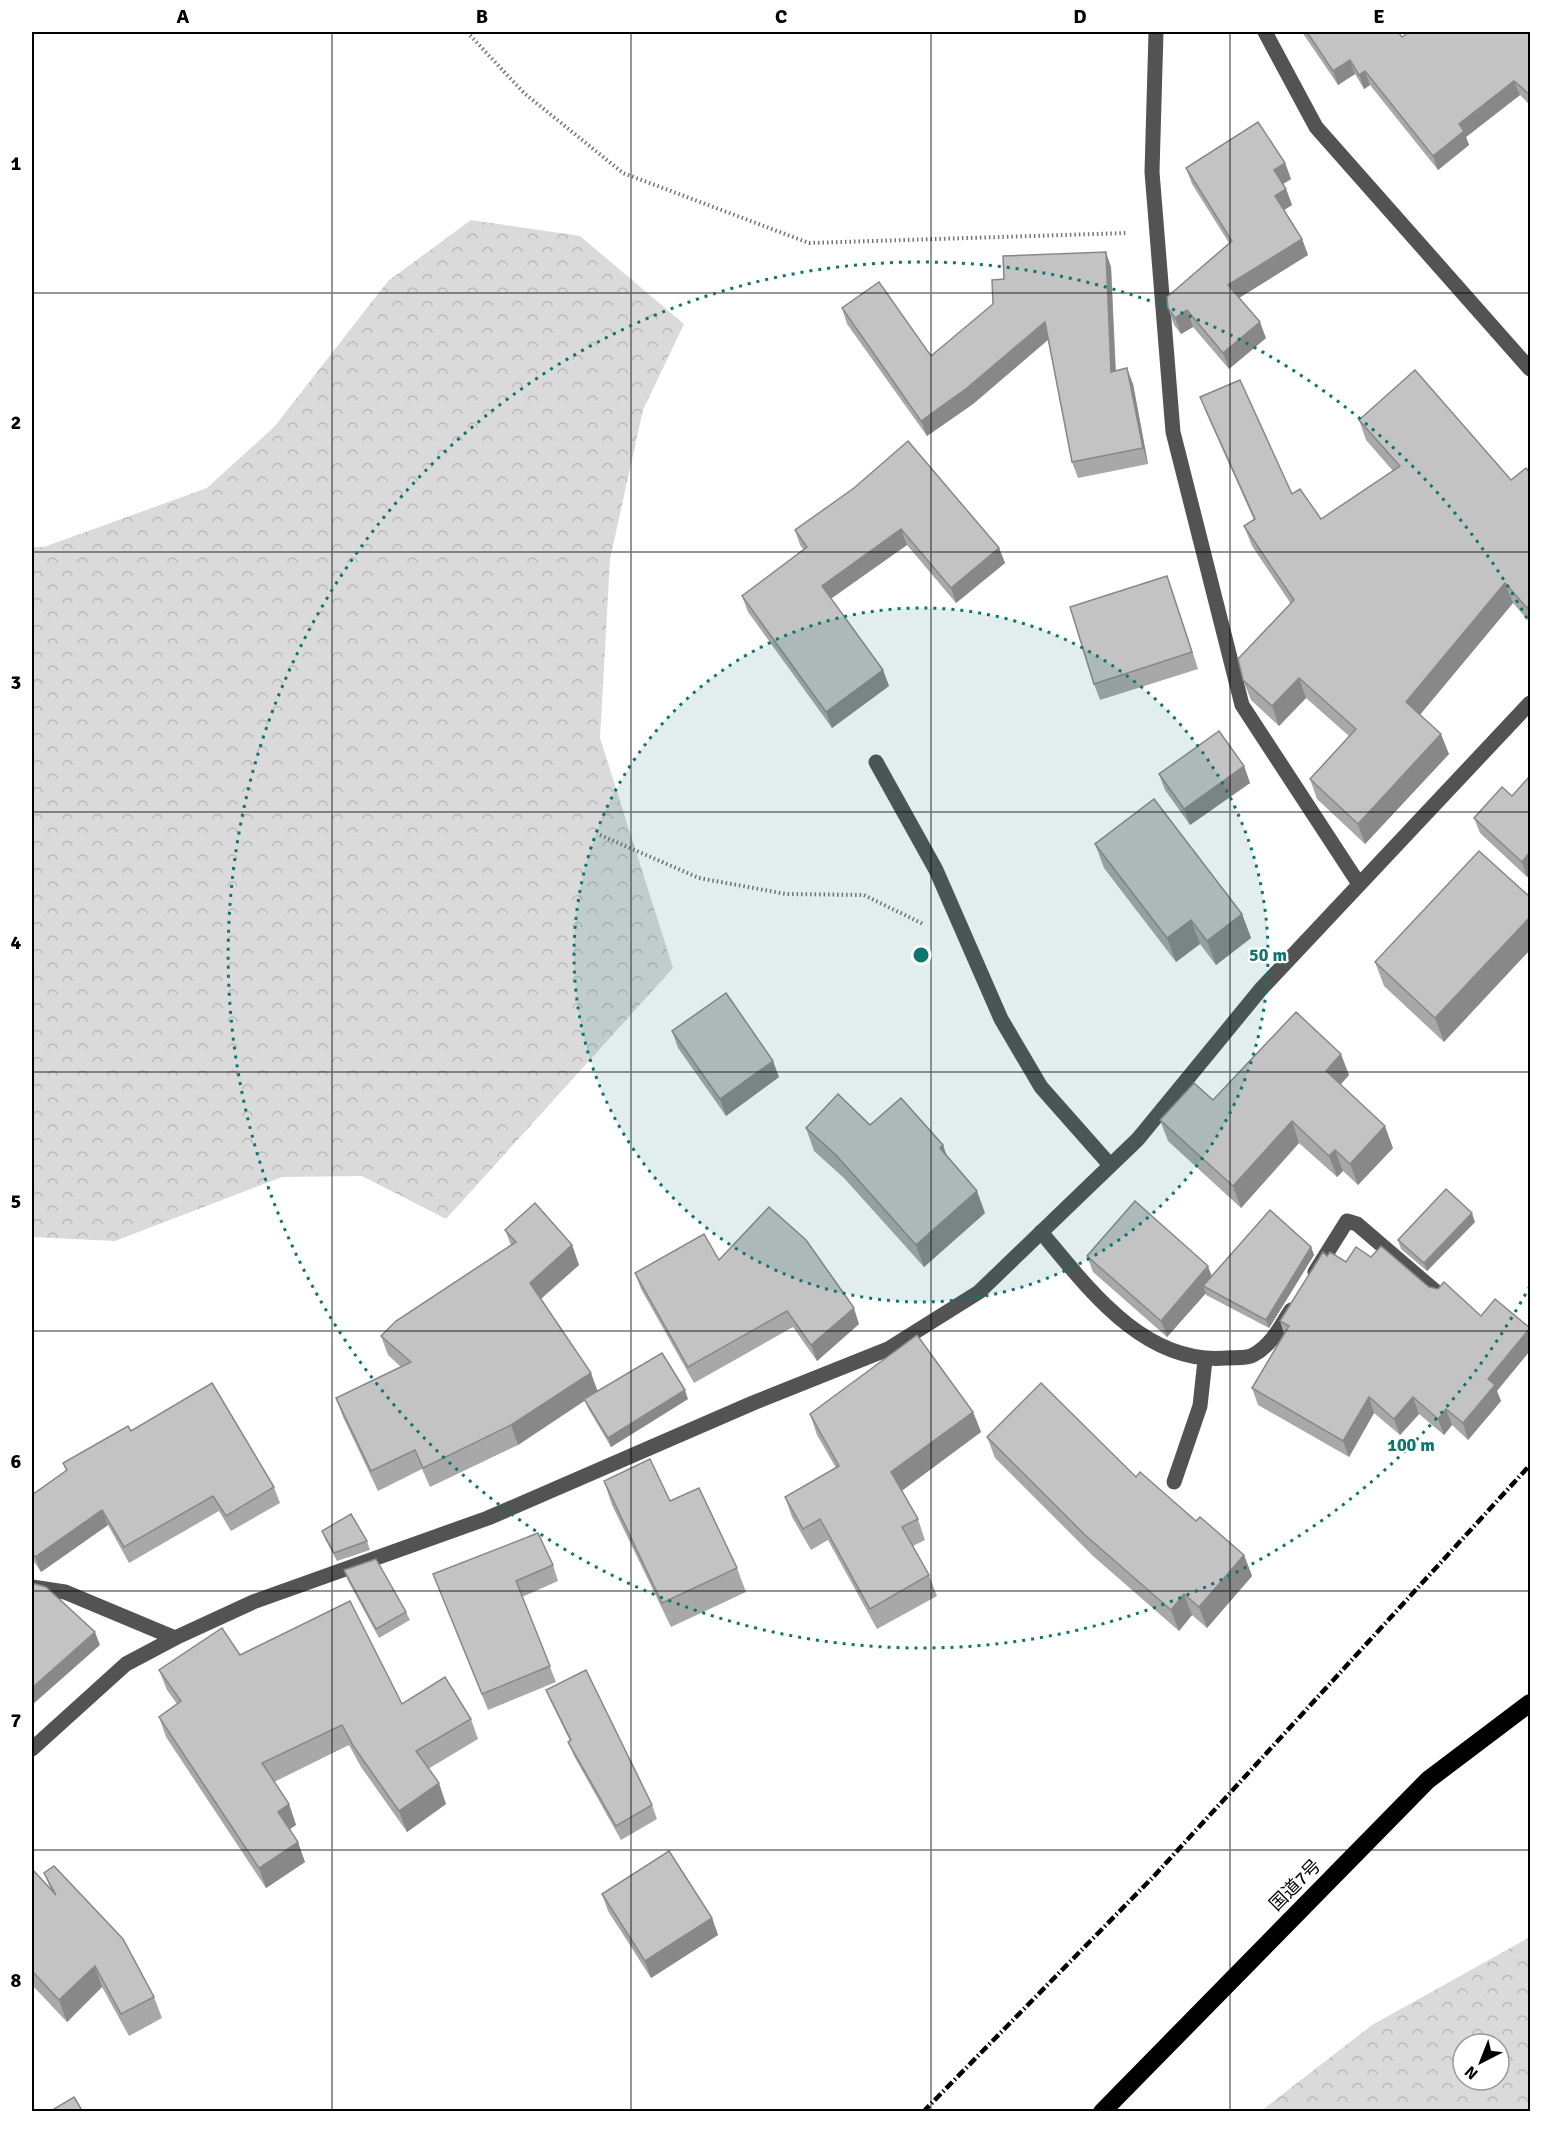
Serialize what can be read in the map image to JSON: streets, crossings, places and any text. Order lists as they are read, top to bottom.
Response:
{
  "streets": {
    "highway": ["国道7号"]
  },
  "north": "bottom left",
  "grid": {
    "columns": [
      "A",
      "B",
      "C",
      "D",
      "E"
    ],
    "rows": [
      "1",
      "2",
      "3",
      "4",
      "5",
      "6",
      "7",
      "8"
    ]
  },
  "rings": ["50 m", "100 m"]
}
